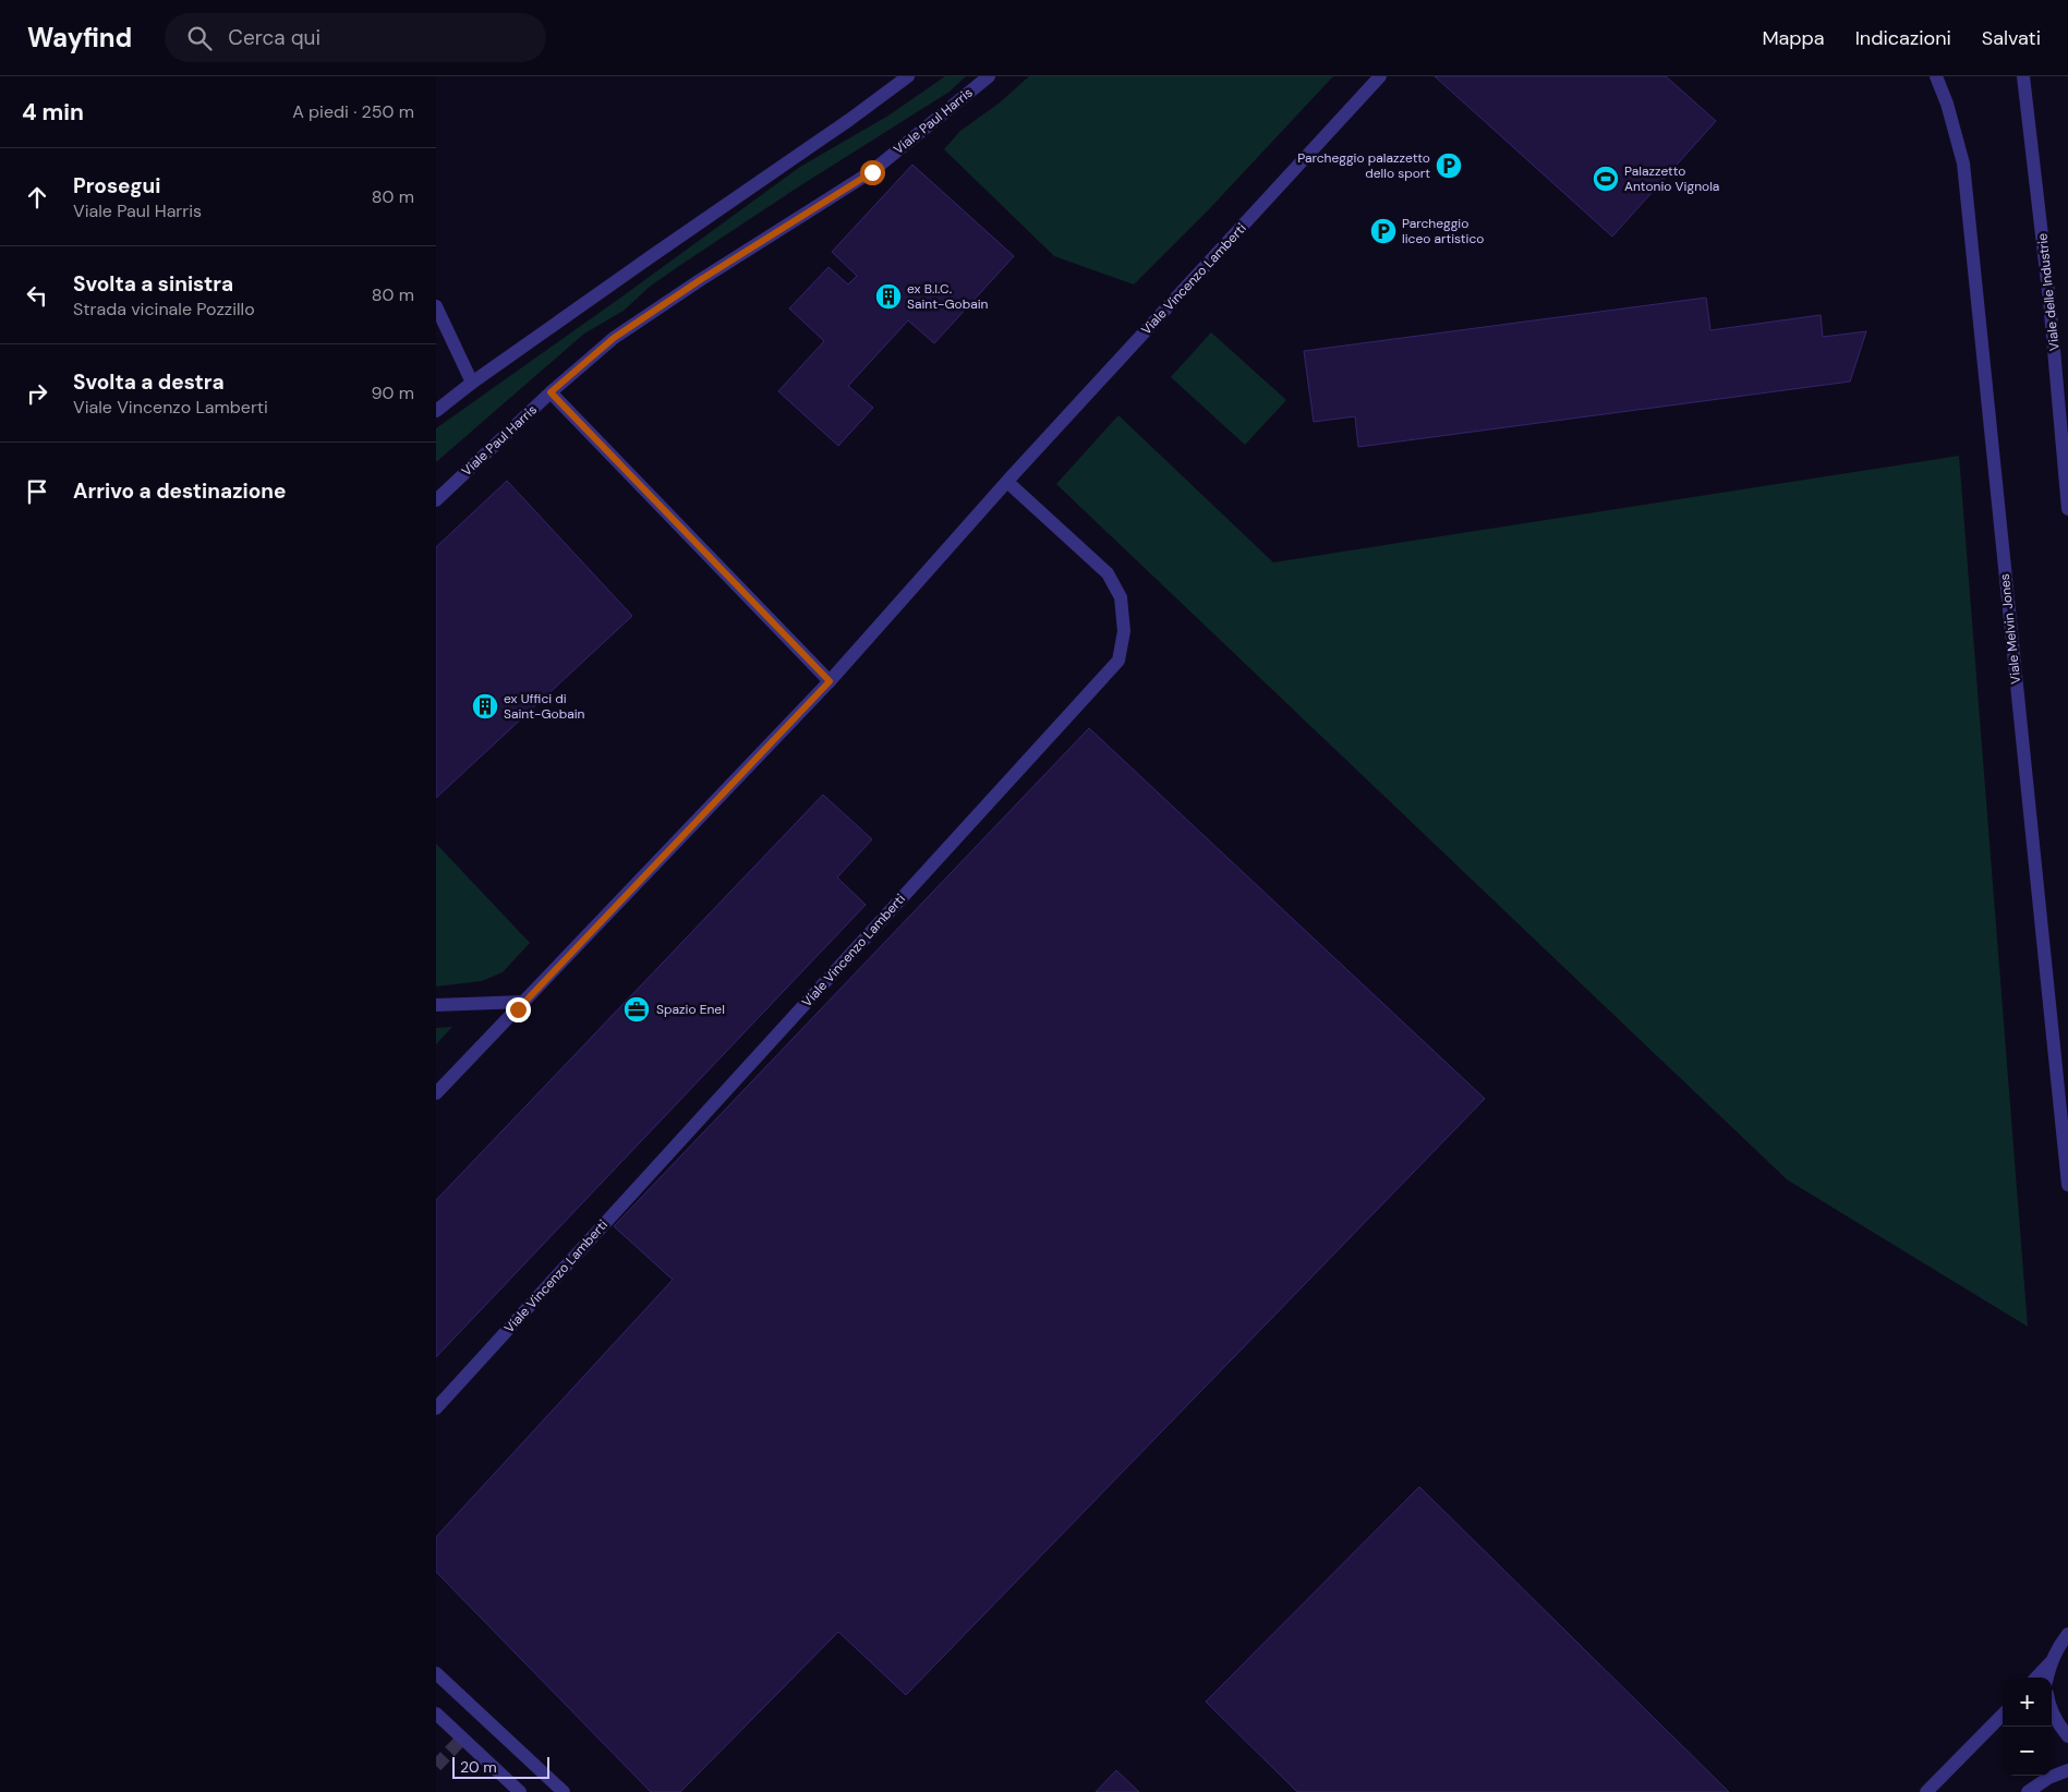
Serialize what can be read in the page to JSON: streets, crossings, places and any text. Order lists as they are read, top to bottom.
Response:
{
  "streets": {
    "street": [
      "Viale Paul Harris",
      "Viale Vincenzo Lamberti",
      "Viale delle Industrie",
      "Viale Melvin Jones"
    ]
  },
  "places": {
    "parking": ["Parcheggio palazzetto dello sport", "Parcheggio liceo artistico"],
    "sports": ["Palazzetto Antonio Vignola"],
    "building": ["ex B.I.C. Saint-Gobain", "ex Uffici di Saint-Gobain"],
    "office": ["Spazio Enel"]
  },
  "scale_bar": "20 m",
  "page": {
    "header": "Wayfind",
    "search": "Cerca qui",
    "nav": ["Mappa", "Indicazioni", "Salvati"],
    "heading": ["4 min", "A piedi · 250 m"],
    "list": [
      ["Prosegui", "Viale Paul Harris", "80 m"],
      ["Svolta a sinistra", "Strada vicinale Pozzillo", "80 m"],
      ["Svolta a destra", "Viale Vincenzo Lamberti", "90 m"],
      "Arrivo a destinazione"
    ],
    "map_buttons": ["+", "−"],
    "scale": "20 m"
  }
}
